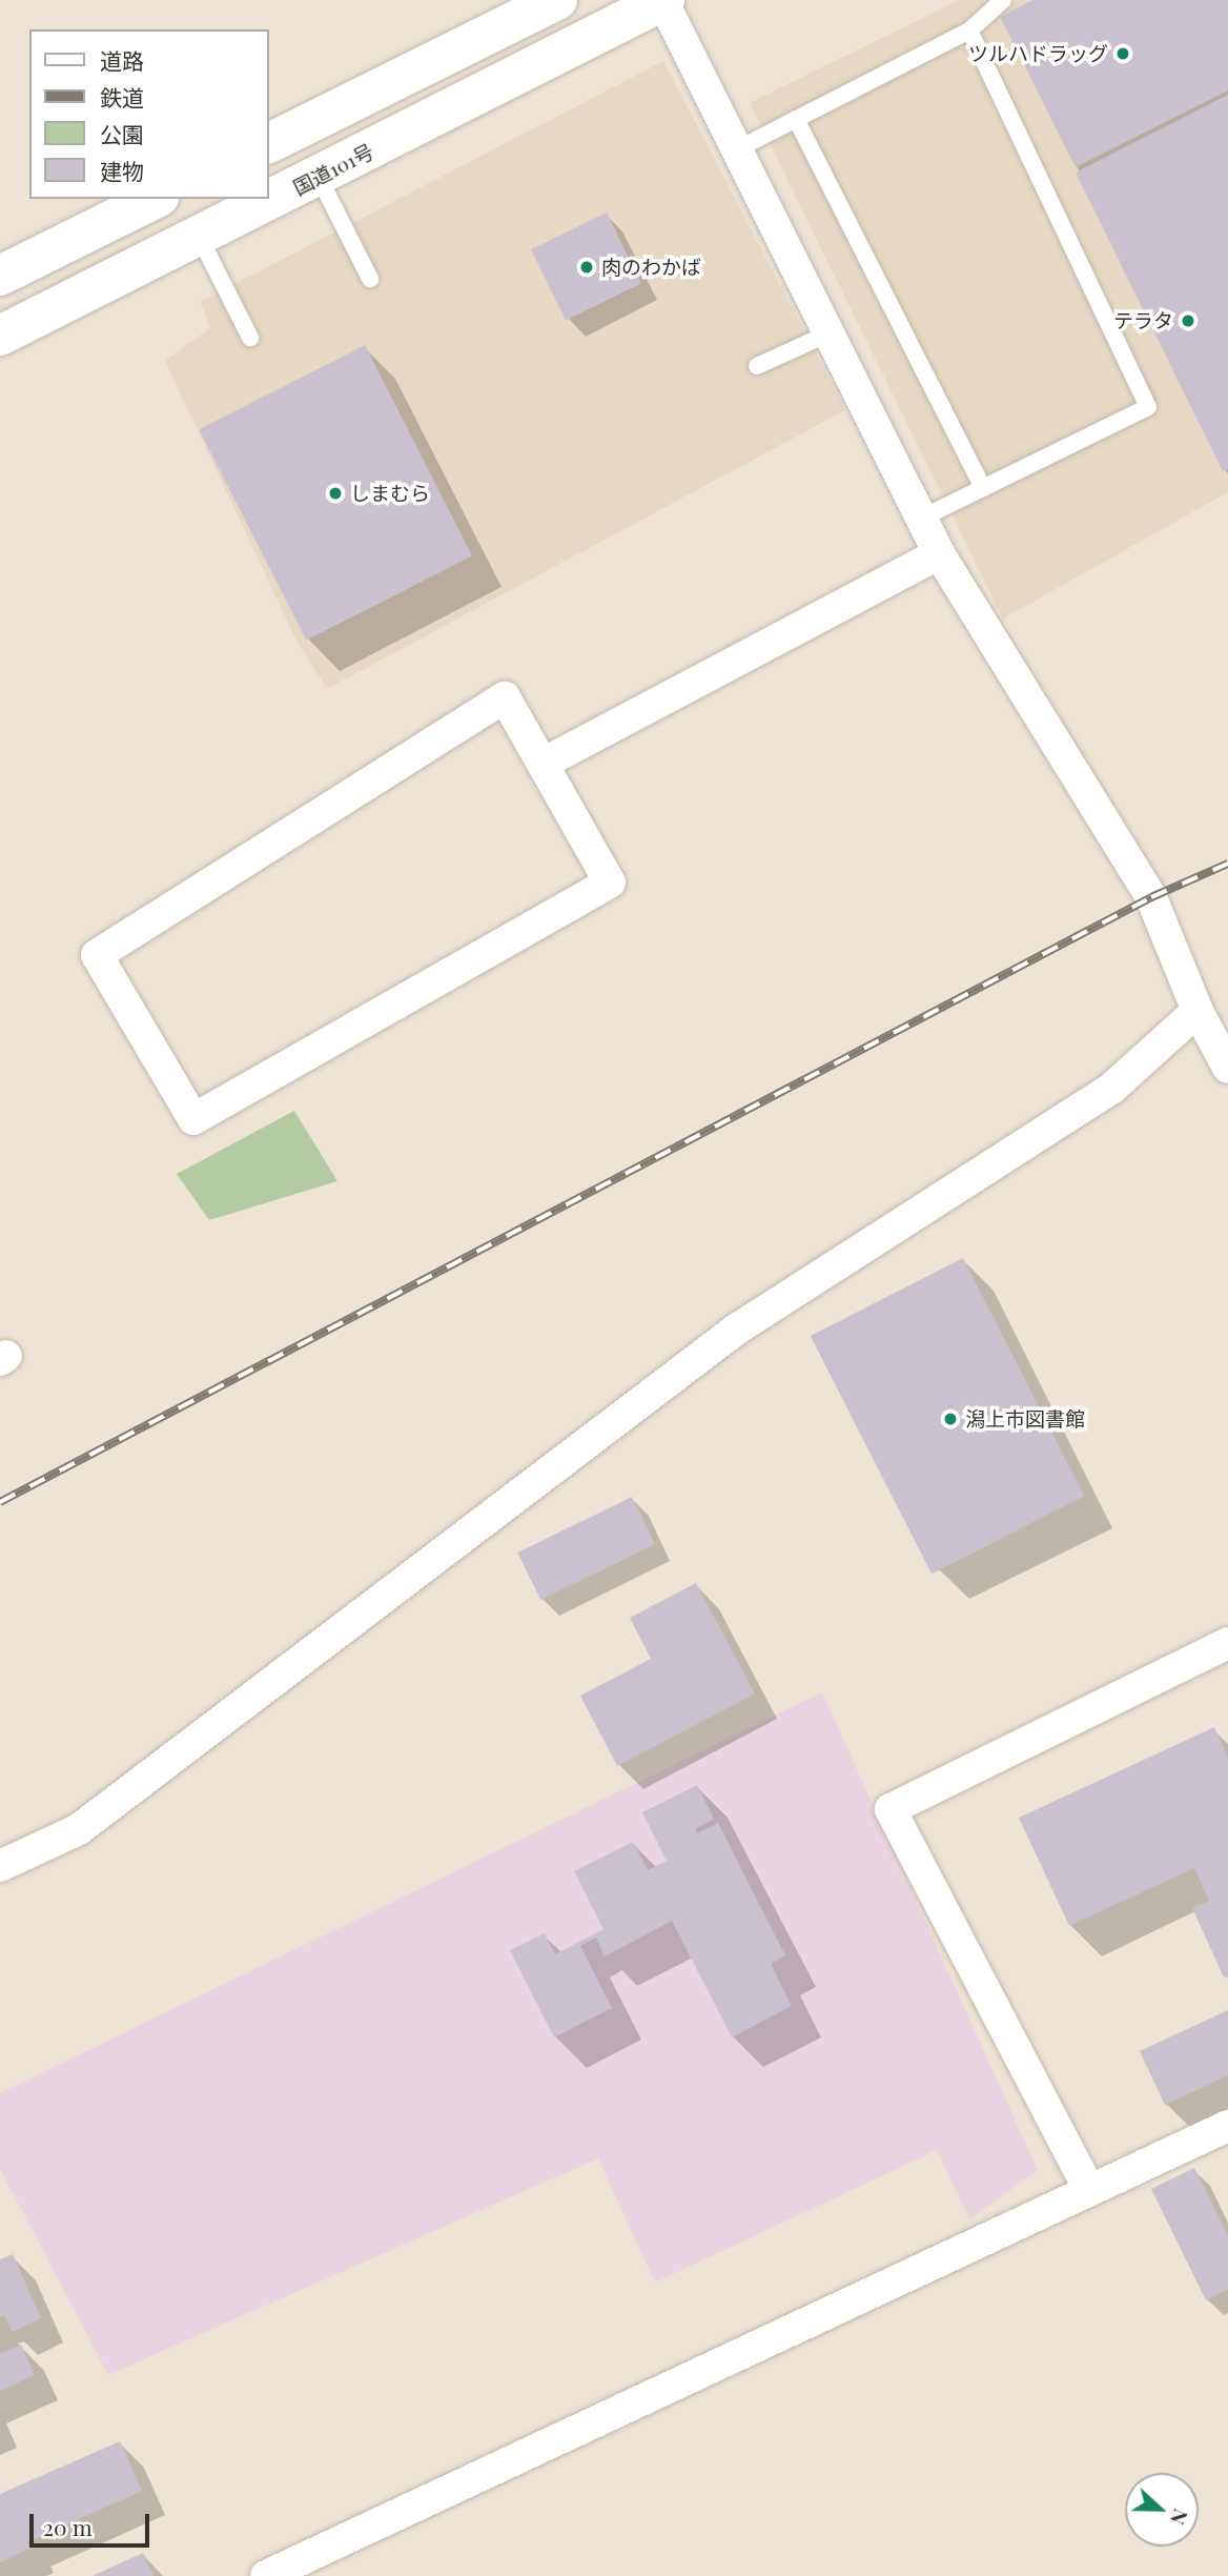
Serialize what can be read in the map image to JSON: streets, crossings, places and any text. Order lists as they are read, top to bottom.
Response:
{
  "streets": {
    "highway": ["国道101号"]
  },
  "places": [
    "ツルハドラッグ",
    "肉のわかば",
    "テラタ",
    "しまむら",
    "潟上市図書館"
  ],
  "legend": [
    "道路",
    "鉄道",
    "公園",
    "建物"
  ],
  "scale_bar": "20 m",
  "north": "right"
}
